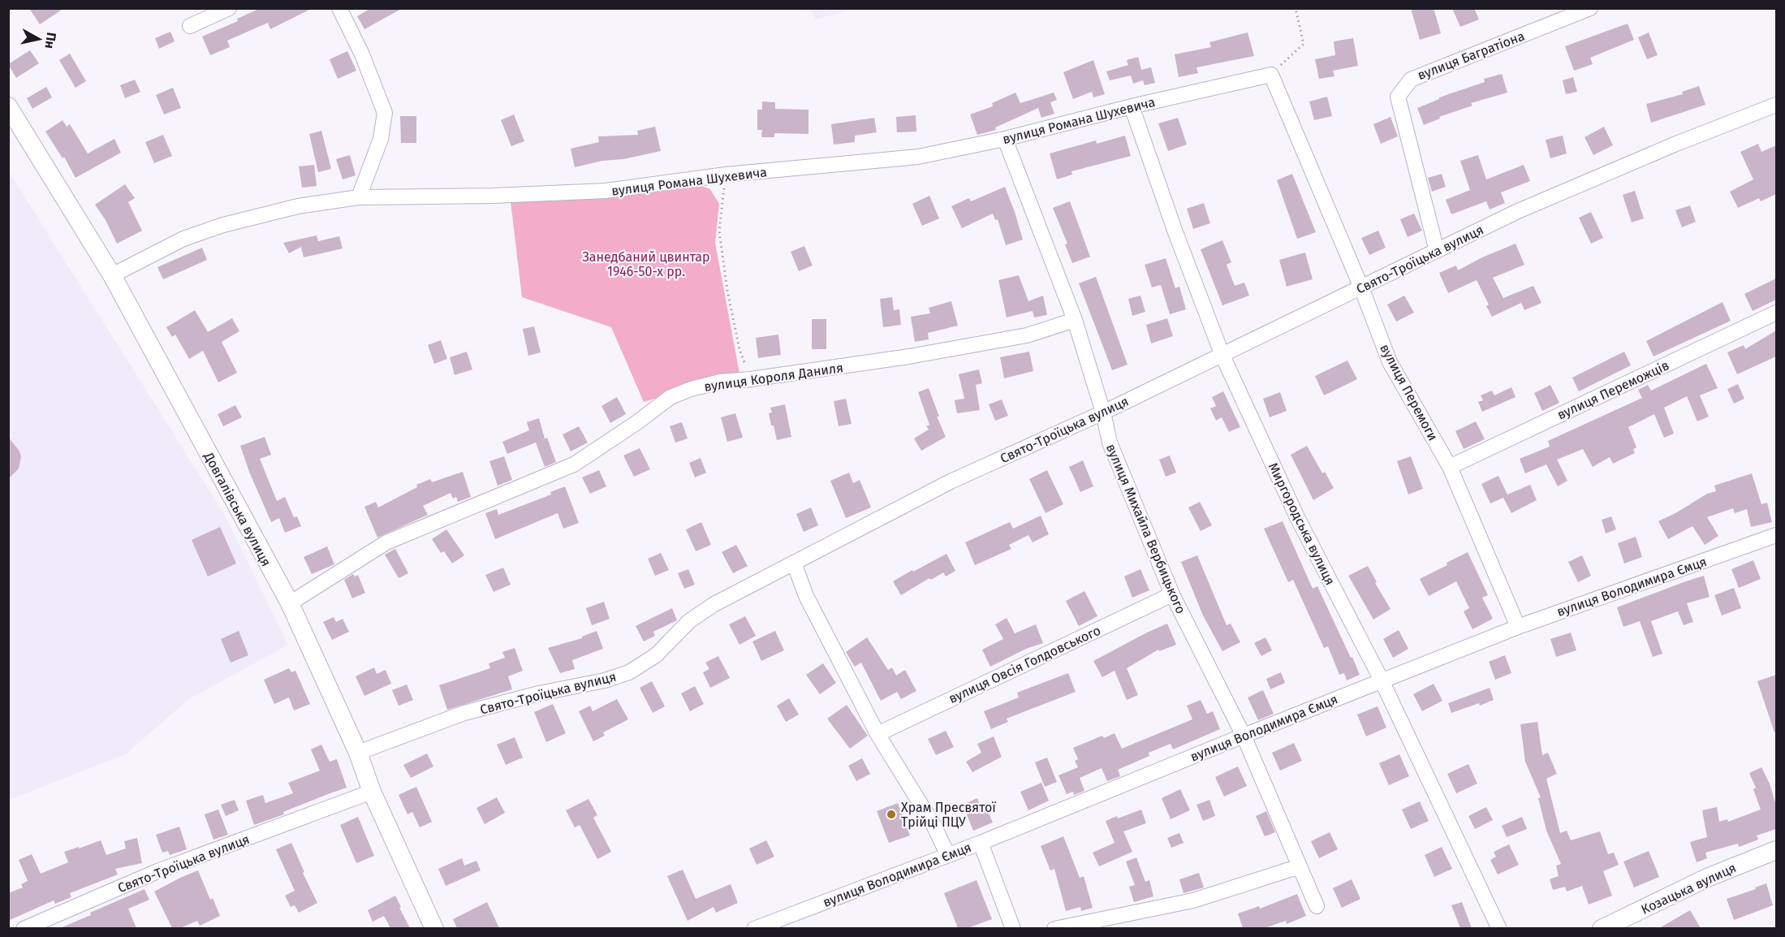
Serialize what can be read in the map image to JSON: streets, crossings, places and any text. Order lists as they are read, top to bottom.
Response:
{
  "streets": {
    "street": [
      "вулиця Багратіона",
      "вулиця Романа Шухевича",
      "Свято-Троїцька вулиця",
      "вулиця Короля Даниля",
      "вулиця Переможців",
      "вулиця Перемоги",
      "Довгалівська вулиця",
      "Миргородська вулиця",
      "вулиця Михайла Вербицького",
      "вулиця Володимира Ємця",
      "вулиця Овсія Голдовського",
      "Козацька вулиця"
    ]
  },
  "crossings": [
    ["вулиця Багратіона", "Свято-Троїцька вулиця"],
    ["вулиця Романа Шухевича", "вулиця Перемоги"],
    ["вулиця Романа Шухевича", "Довгалівська вулиця"],
    ["вулиця Романа Шухевича", "Миргородська вулиця"],
    ["вулиця Романа Шухевича", "вулиця Михайла Вербицького"],
    ["Свято-Троїцька вулиця", "вулиця Перемоги"],
    ["Свято-Троїцька вулиця", "Довгалівська вулиця"],
    ["Свято-Троїцька вулиця", "Миргородська вулиця"],
    ["Свято-Троїцька вулиця", "вулиця Михайла Вербицького"],
    ["вулиця Короля Даниля", "Довгалівська вулиця"],
    ["вулиця Короля Даниля", "вулиця Михайла Вербицького"],
    ["вулиця Переможців", "вулиця Перемоги"],
    ["вулиця Перемоги", "вулиця Володимира Ємця"],
    ["Миргородська вулиця", "вулиця Володимира Ємця"],
    ["вулиця Михайла Вербицького", "вулиця Володимира Ємця"],
    ["вулиця Михайла Вербицького", "вулиця Овсія Голдовського"]
  ],
  "parks": ["Занедбаний цвинтар 1946-50-х рр."],
  "places": ["Храм Пресвятої Трійці ПЦУ"],
  "north": "right"
}
